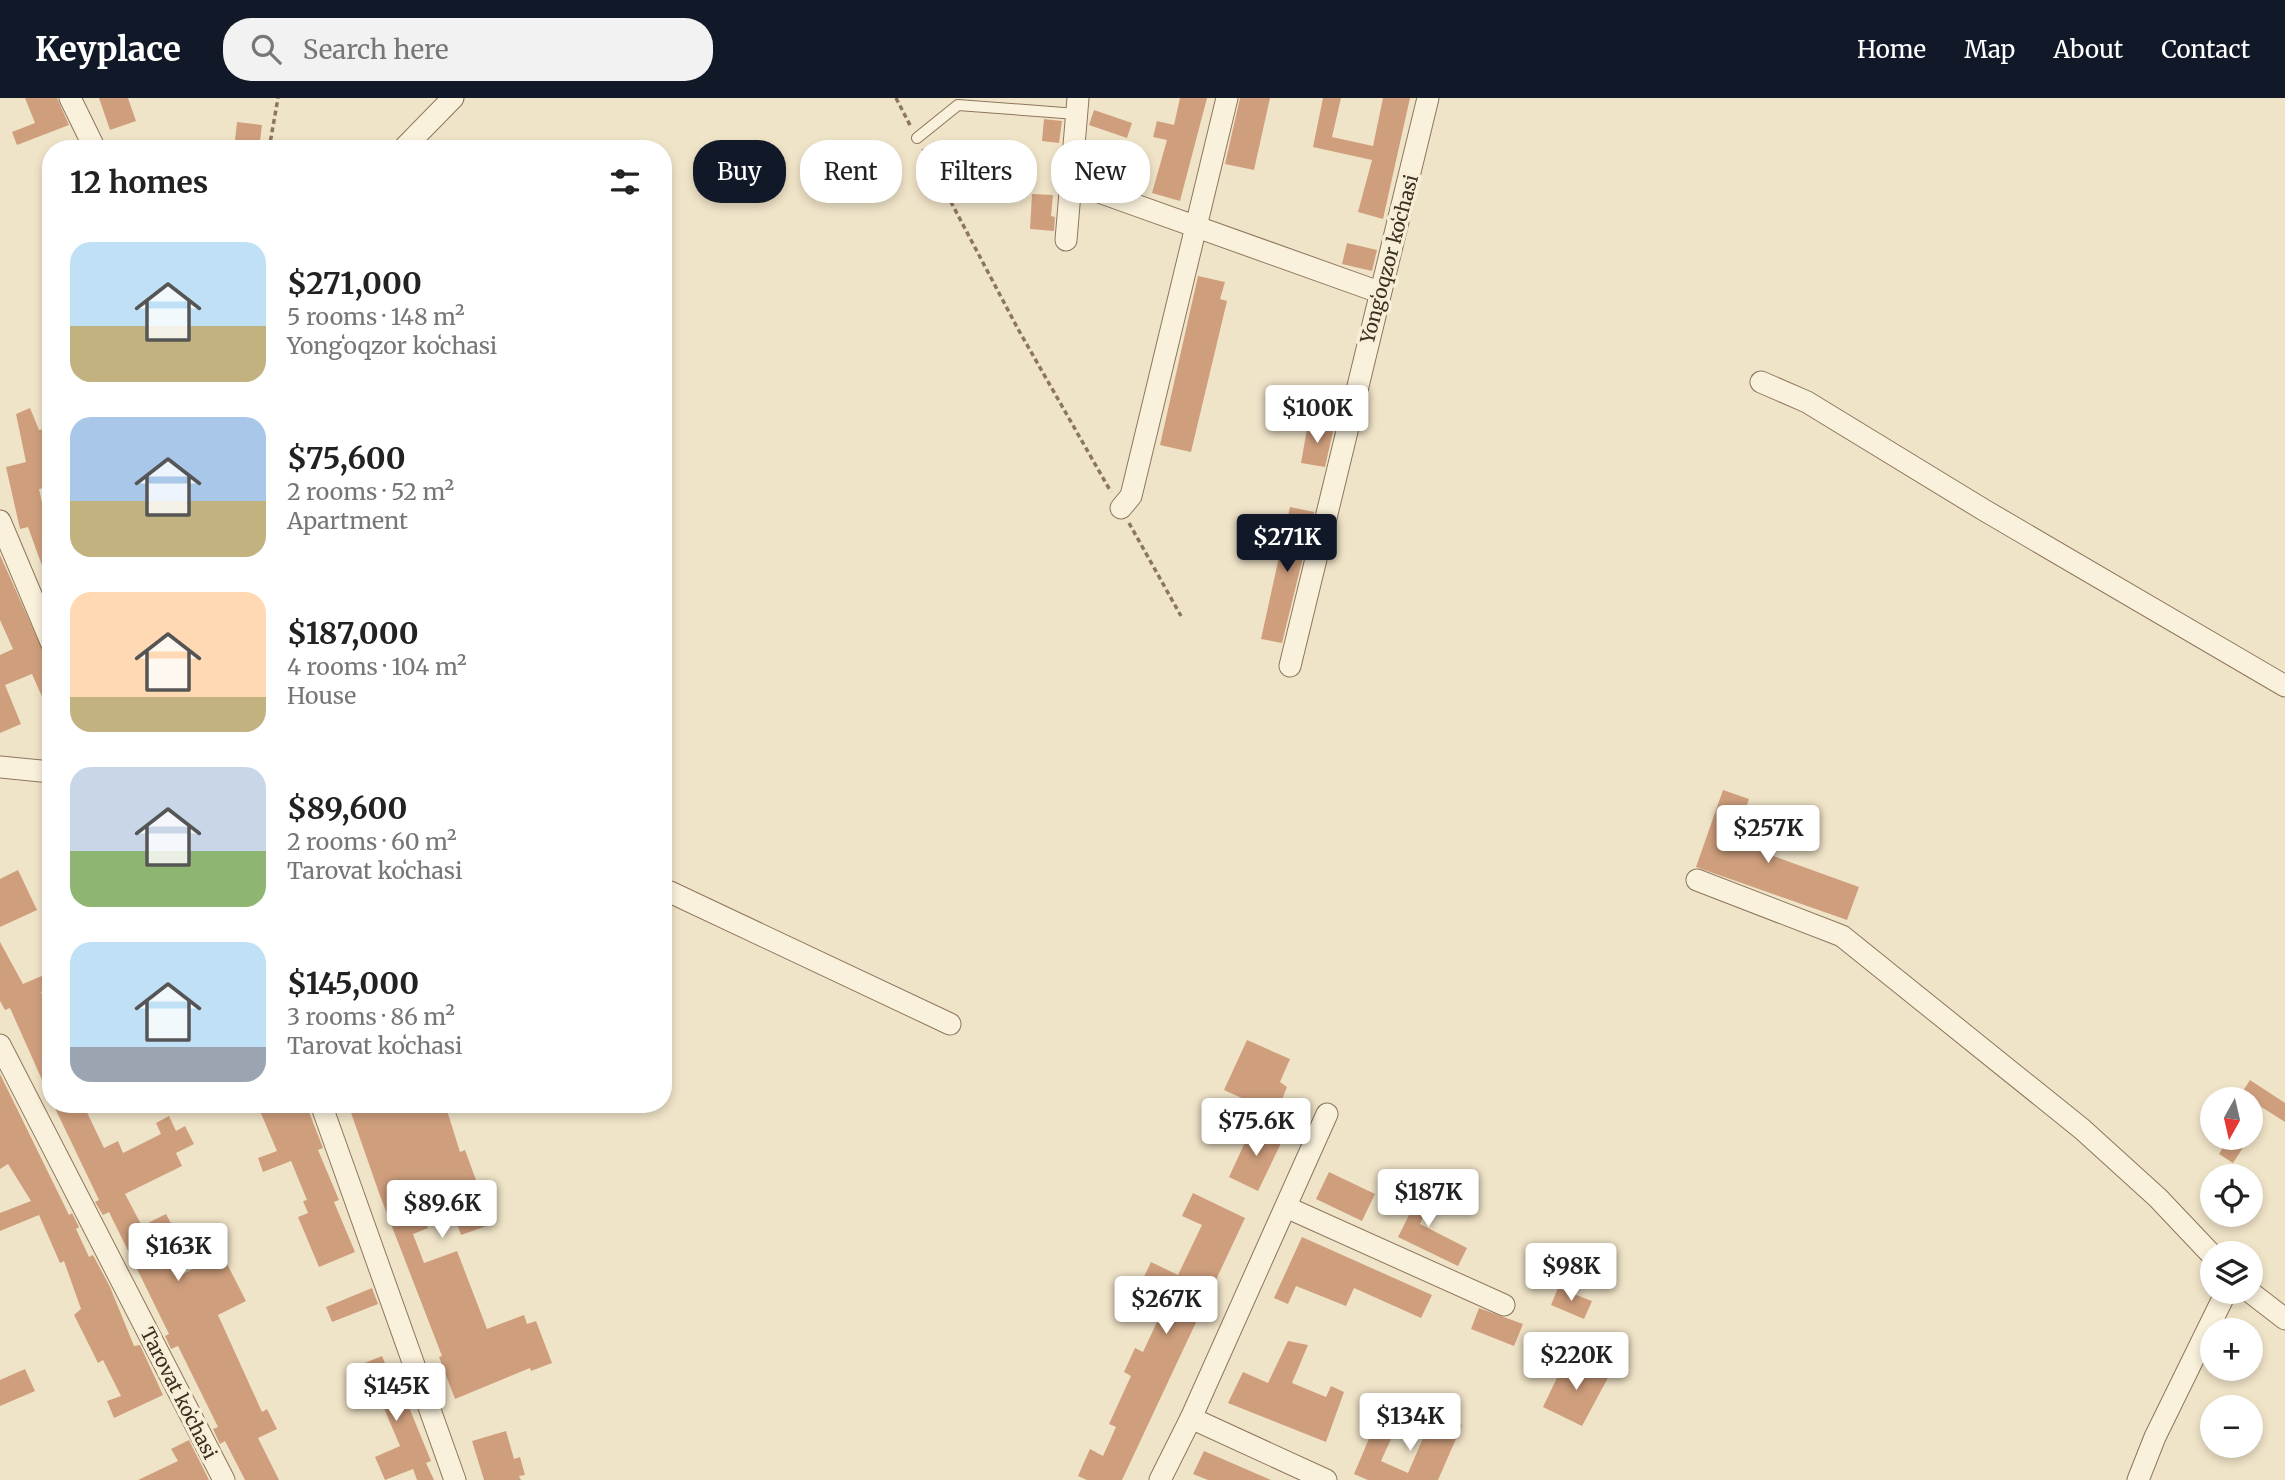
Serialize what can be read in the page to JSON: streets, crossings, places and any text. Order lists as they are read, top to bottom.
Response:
{
  "streets": {
    "street": ["Yongʻoqzor koʻchasi", "Tarovat koʻchasi"]
  },
  "north": "bottom",
  "page": {
    "header": "Keyplace",
    "search": "Search here",
    "nav": [
      "Home",
      "Map",
      "About",
      "Contact"
    ],
    "chip": [
      "Buy",
      "Rent",
      "Filters",
      "New"
    ],
    "heading": "12 homes",
    "list": [
      {
        "name": "$271,000",
        "note": "5 rooms · 148 m² · Yongʻoqzor koʻchasi"
      },
      {
        "name": "$75,600",
        "note": "2 rooms · 52 m² · Apartment"
      },
      {
        "name": "$187,000",
        "note": "4 rooms · 104 m² · House"
      },
      {
        "name": "$89,600",
        "note": "2 rooms · 60 m² · Tarovat koʻchasi"
      },
      {
        "name": "$145,000",
        "note": "3 rooms · 86 m² · Tarovat koʻchasi"
      }
    ],
    "price": [
      "$100K",
      "$271K",
      "$257K",
      "$75.6K",
      "$187K",
      "$89.6K",
      "$163K",
      "$98K",
      "$267K",
      "$220K",
      "$145K",
      "$134K"
    ],
    "map_buttons": ["+", "−"]
  }
}
